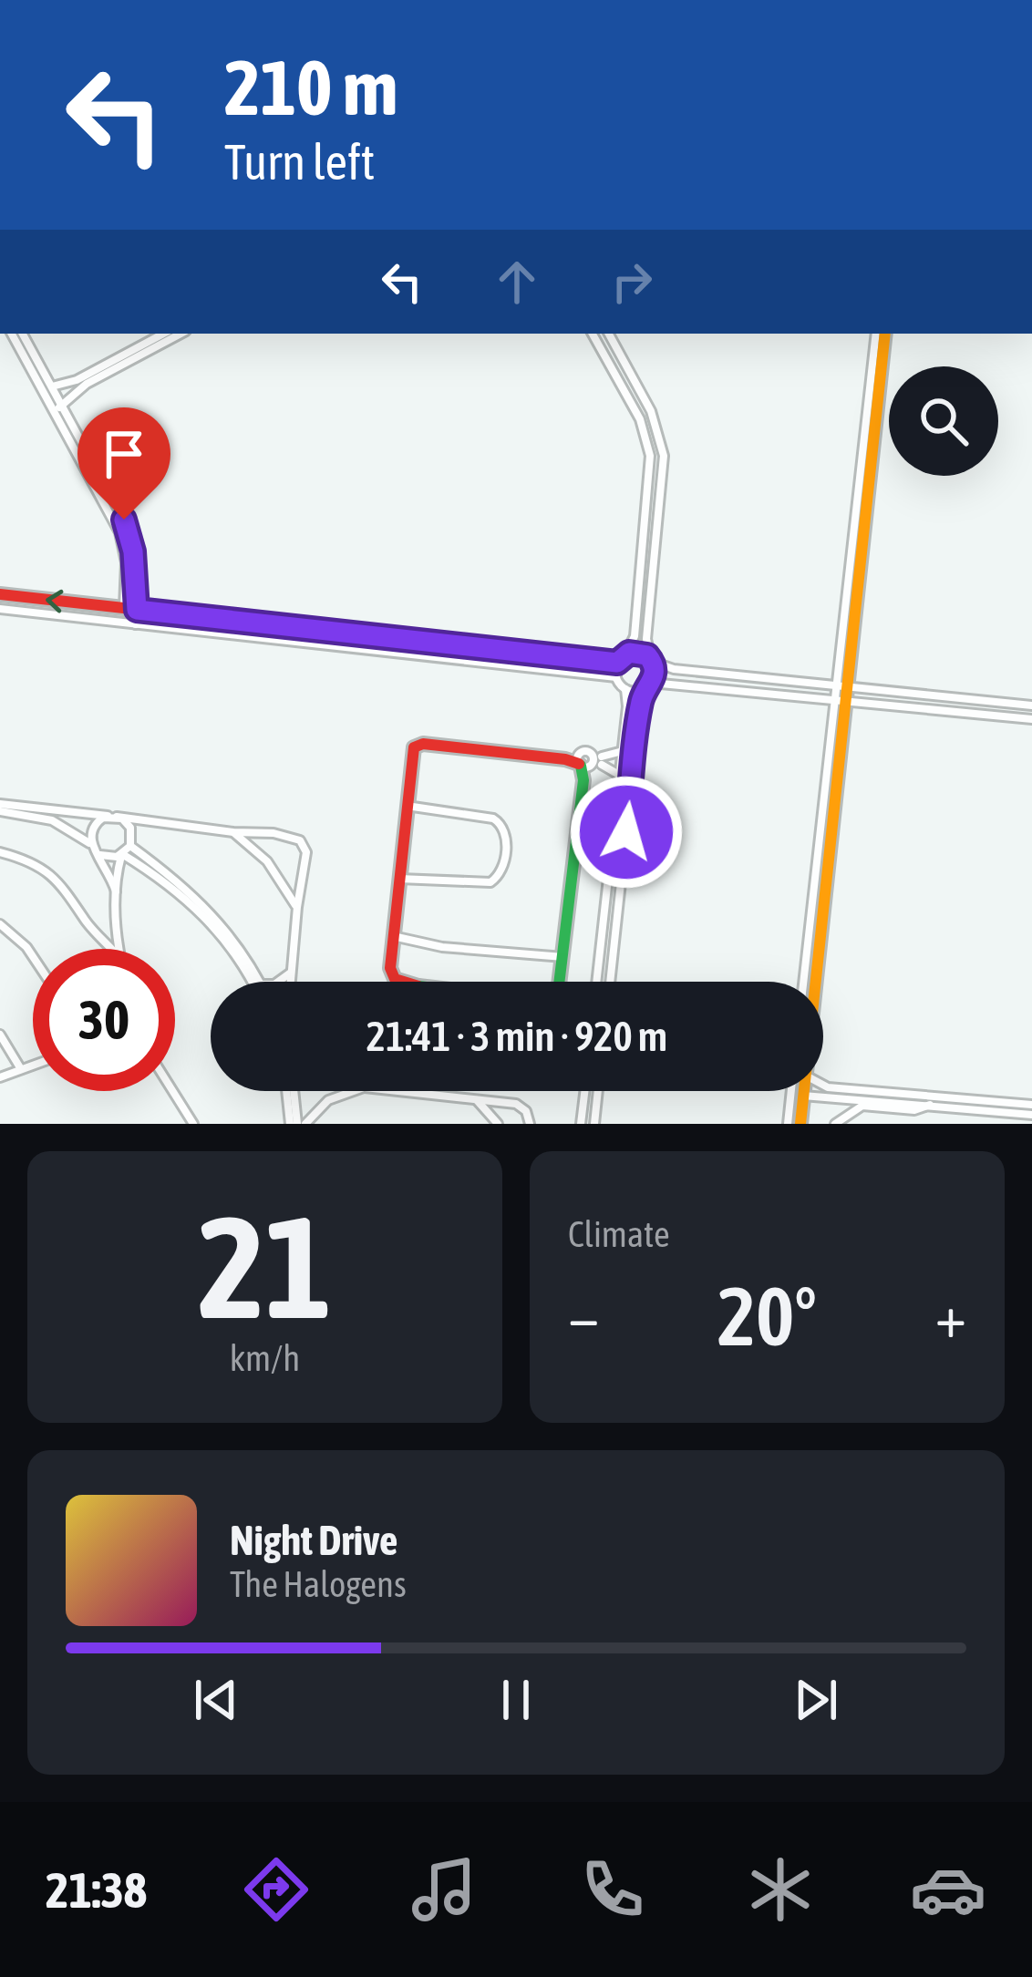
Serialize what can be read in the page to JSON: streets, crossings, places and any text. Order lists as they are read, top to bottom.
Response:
{
  "page": {
    "turn": ["210 m", "Turn left"],
    "limit": "30",
    "trip": "21:41 · 3 min · 920 m",
    "tile": [
      ["21", "km/h"],
      "Climate"
    ],
    "heat": ["−", "20°", "+"],
    "song": ["Night Drive", "The Halogens"],
    "tabs": "21:38"
  }
}
